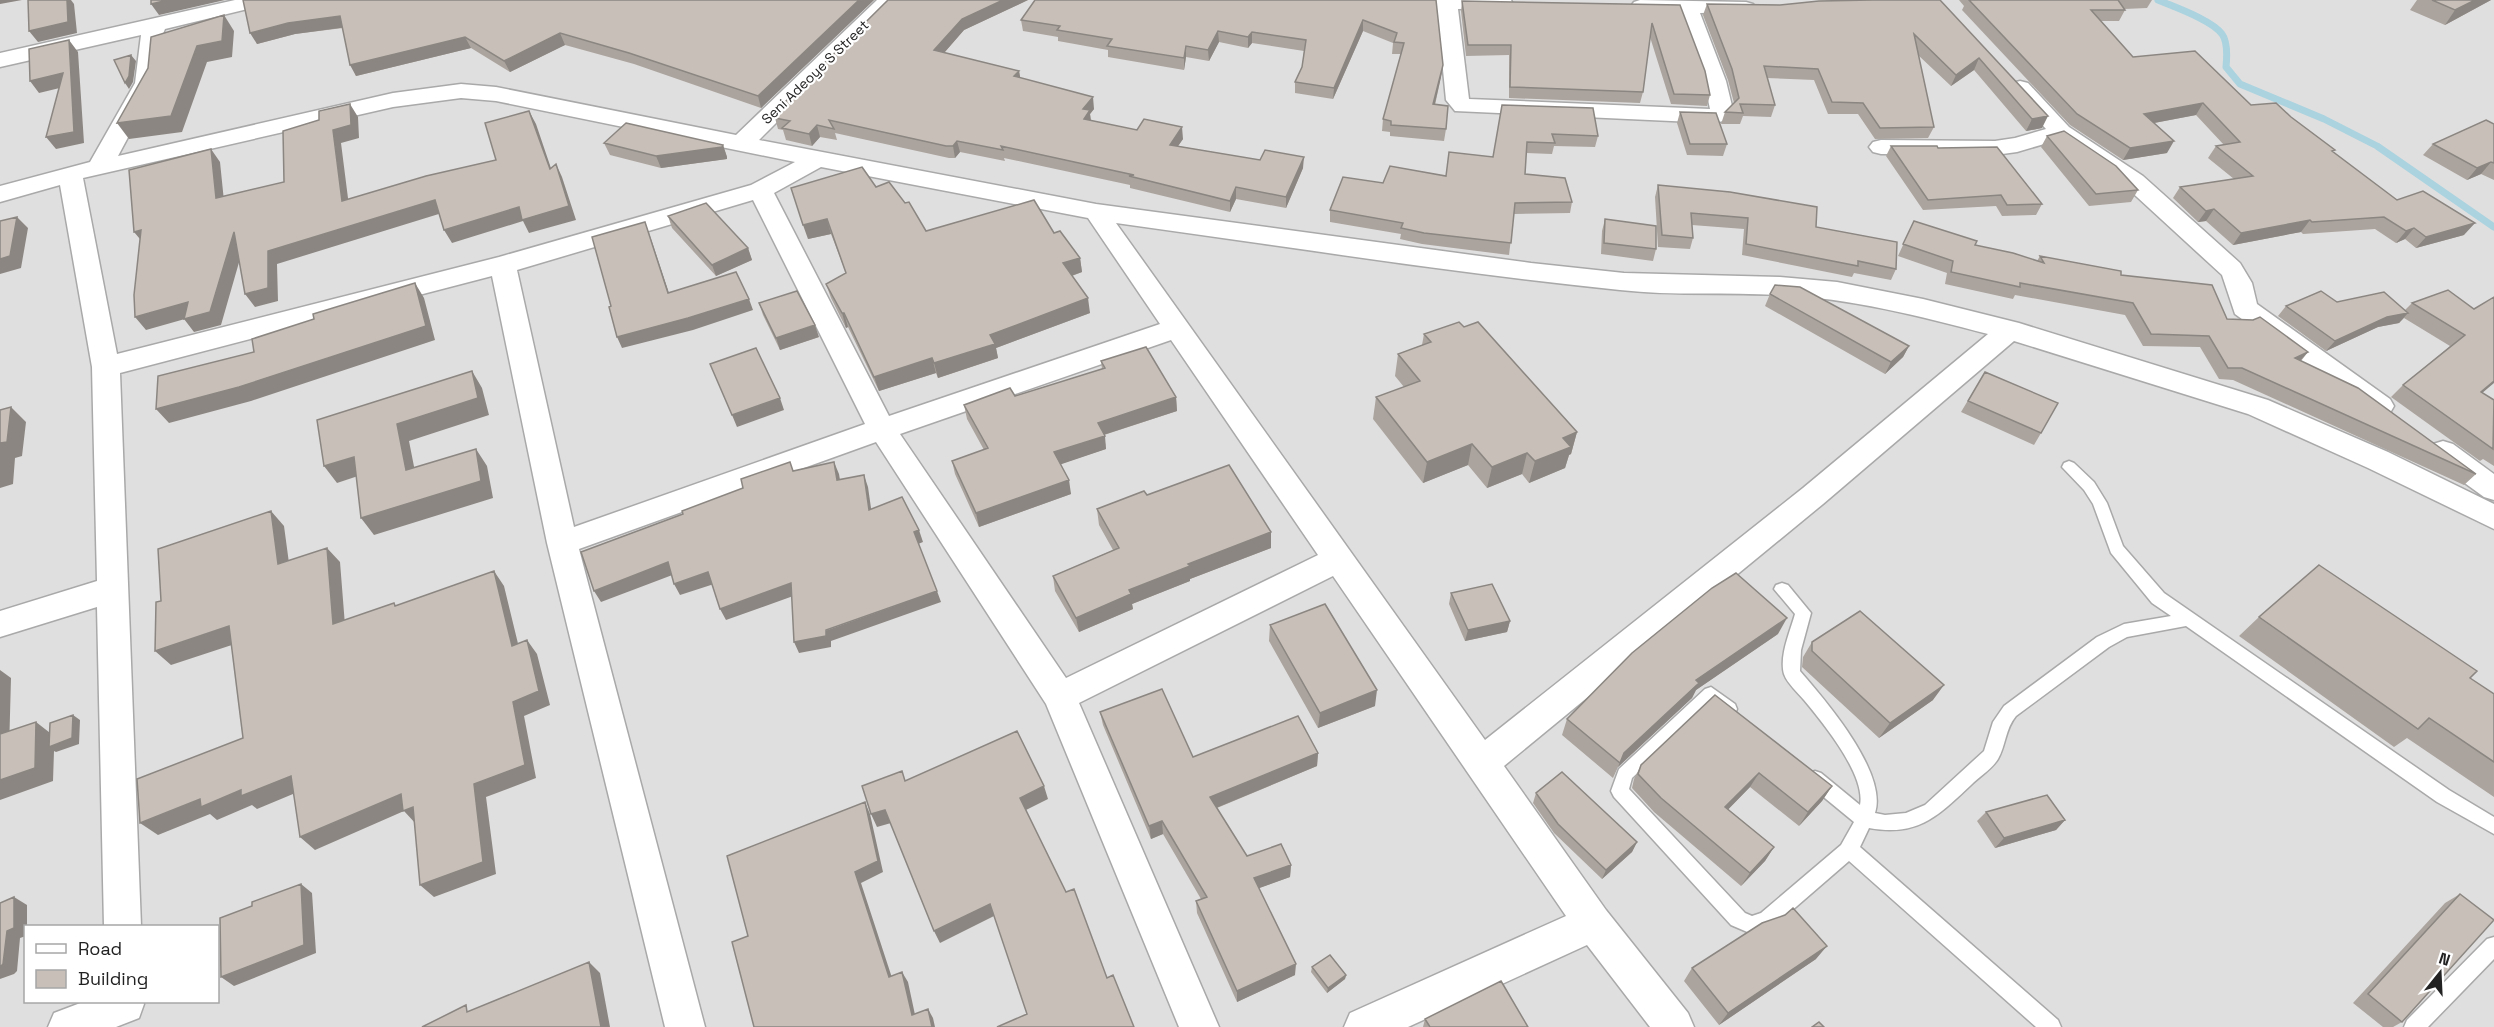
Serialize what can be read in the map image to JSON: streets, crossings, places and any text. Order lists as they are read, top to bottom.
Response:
{
  "streets": {
    "street": ["Seni Adeoye S Street"]
  },
  "legend": ["Road", "Building"],
  "north": "top"
}
